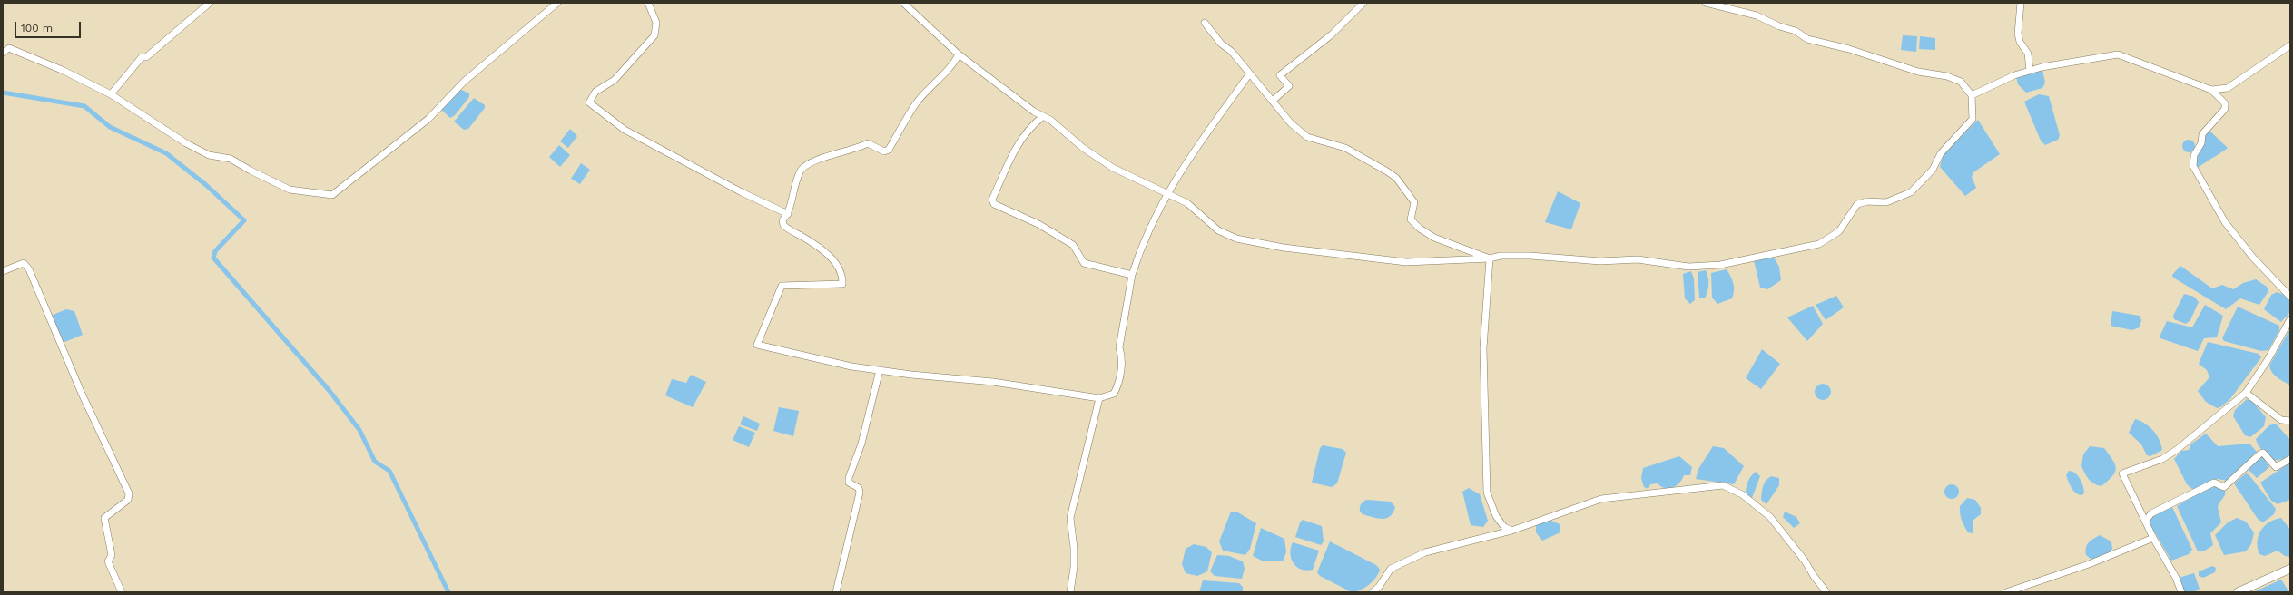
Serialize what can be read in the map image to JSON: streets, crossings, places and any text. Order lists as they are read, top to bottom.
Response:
{
  "scale_bar": "100 m"
}
